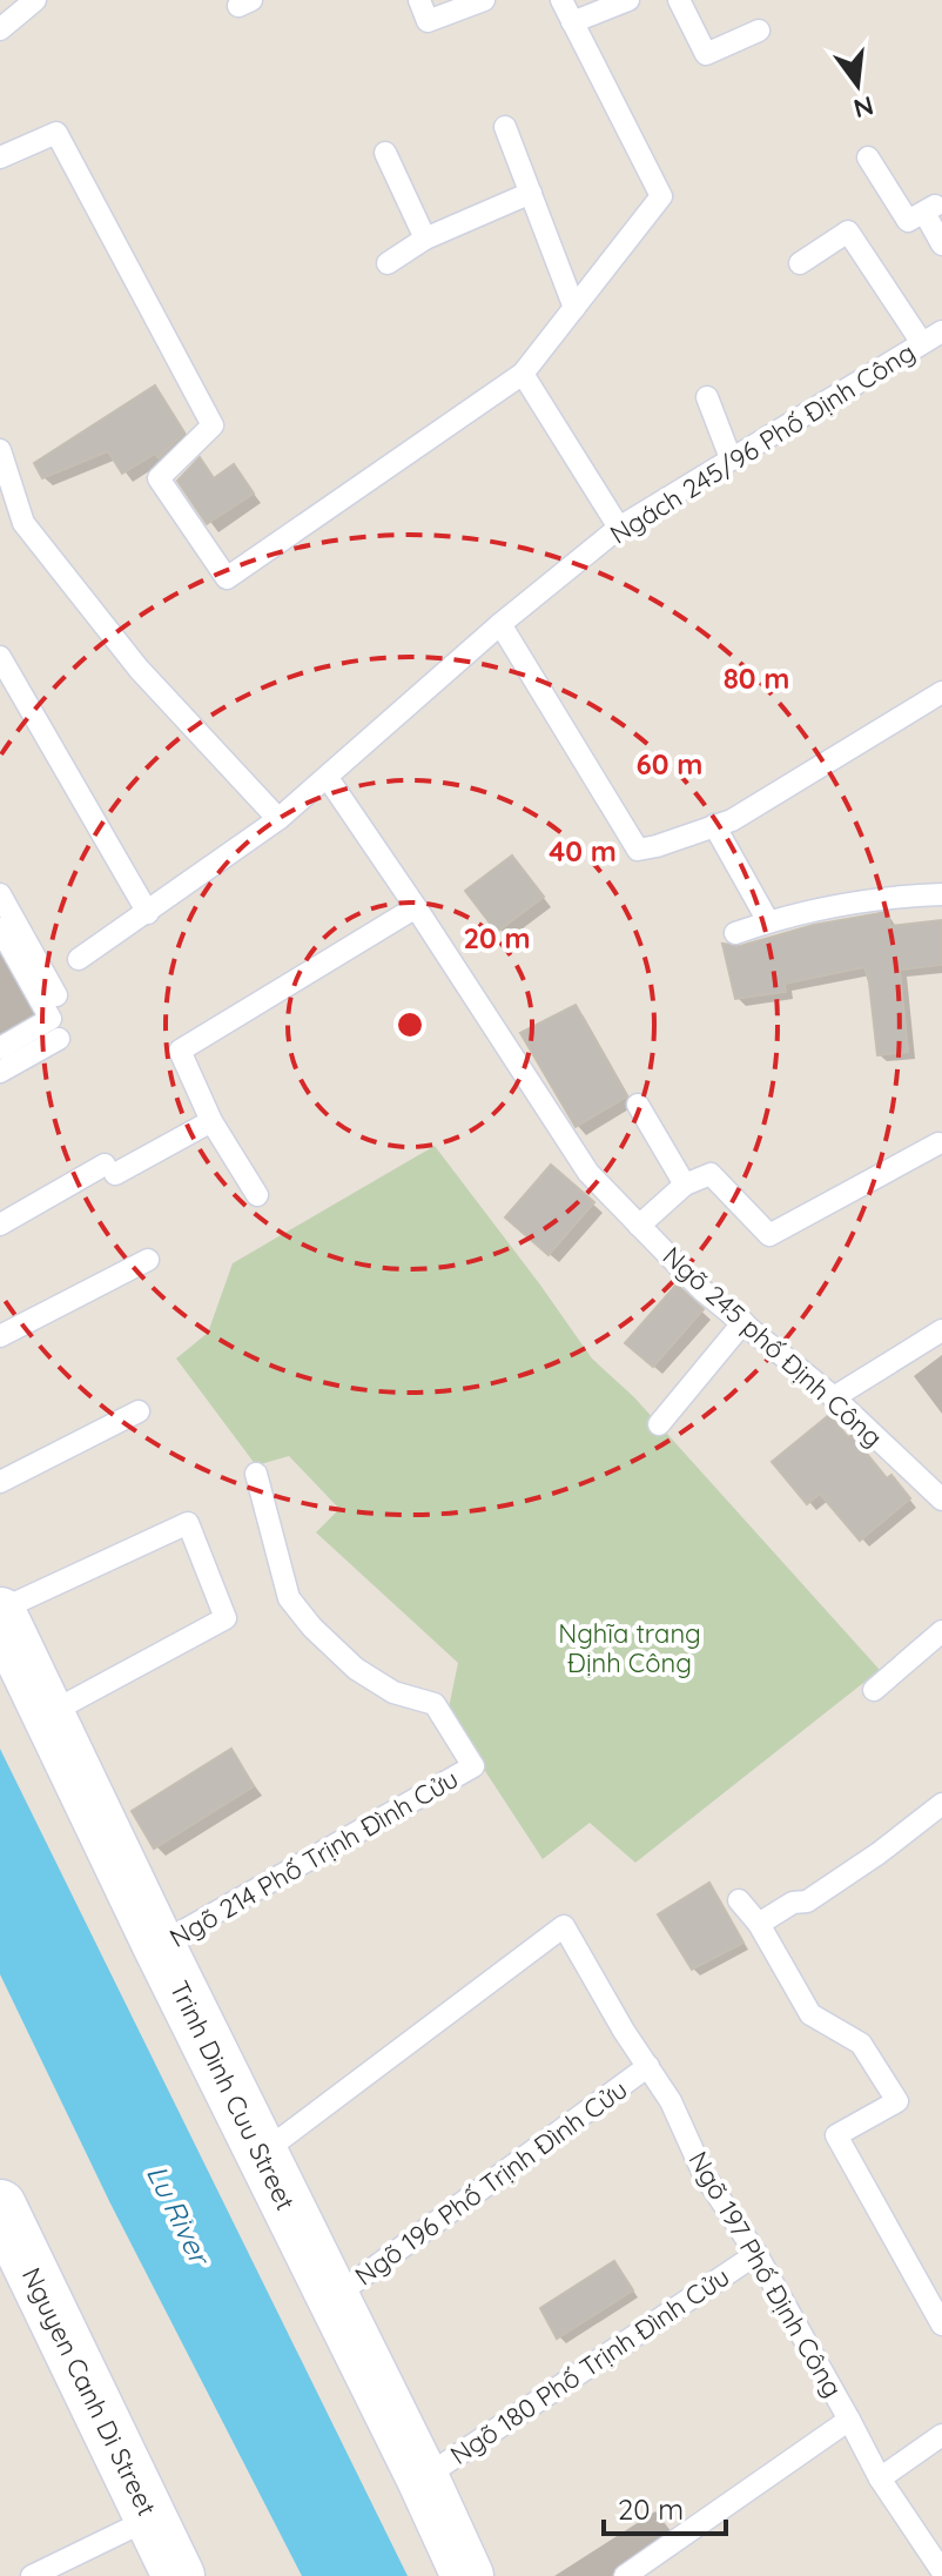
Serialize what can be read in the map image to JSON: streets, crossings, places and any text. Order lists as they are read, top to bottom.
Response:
{
  "streets": {
    "main road": ["Trinh Dinh Cuu Street", "Nguyen Canh Di Street"],
    "lane": [
      "Ngách 245/96 Phố Định Công",
      "Ngõ 245 phố Định Công",
      "Ngõ 214 Phố Trịnh Đình Cửu",
      "Ngõ 196 Phố Trịnh Đình Cửu",
      "Ngõ 197 Phố Định Công",
      "Ngõ 180 Phố Trịnh Đình Cửu"
    ]
  },
  "crossings": [
    ["Ngách 245/96 Phố Định Công", "Ngõ 245 phố Định Công"],
    ["Ngõ 214 Phố Trịnh Đình Cửu", "Trinh Dinh Cuu Street"],
    ["Trinh Dinh Cuu Street", "Ngõ 196 Phố Trịnh Đình Cửu"],
    ["Trinh Dinh Cuu Street", "Ngõ 197 Phố Định Công"],
    ["Trinh Dinh Cuu Street", "Ngõ 180 Phố Trịnh Đình Cửu"],
    ["Ngõ 196 Phố Trịnh Đình Cửu", "Ngõ 197 Phố Định Công"],
    ["Ngõ 197 Phố Định Công", "Ngõ 180 Phố Trịnh Đình Cửu"]
  ],
  "water": ["Lu River"],
  "parks": ["Nghĩa trang Định Công"],
  "scale_bar": "20 m",
  "north": "bottom",
  "rings": [
    "80 m",
    "60 m",
    "40 m",
    "20 m"
  ]
}
